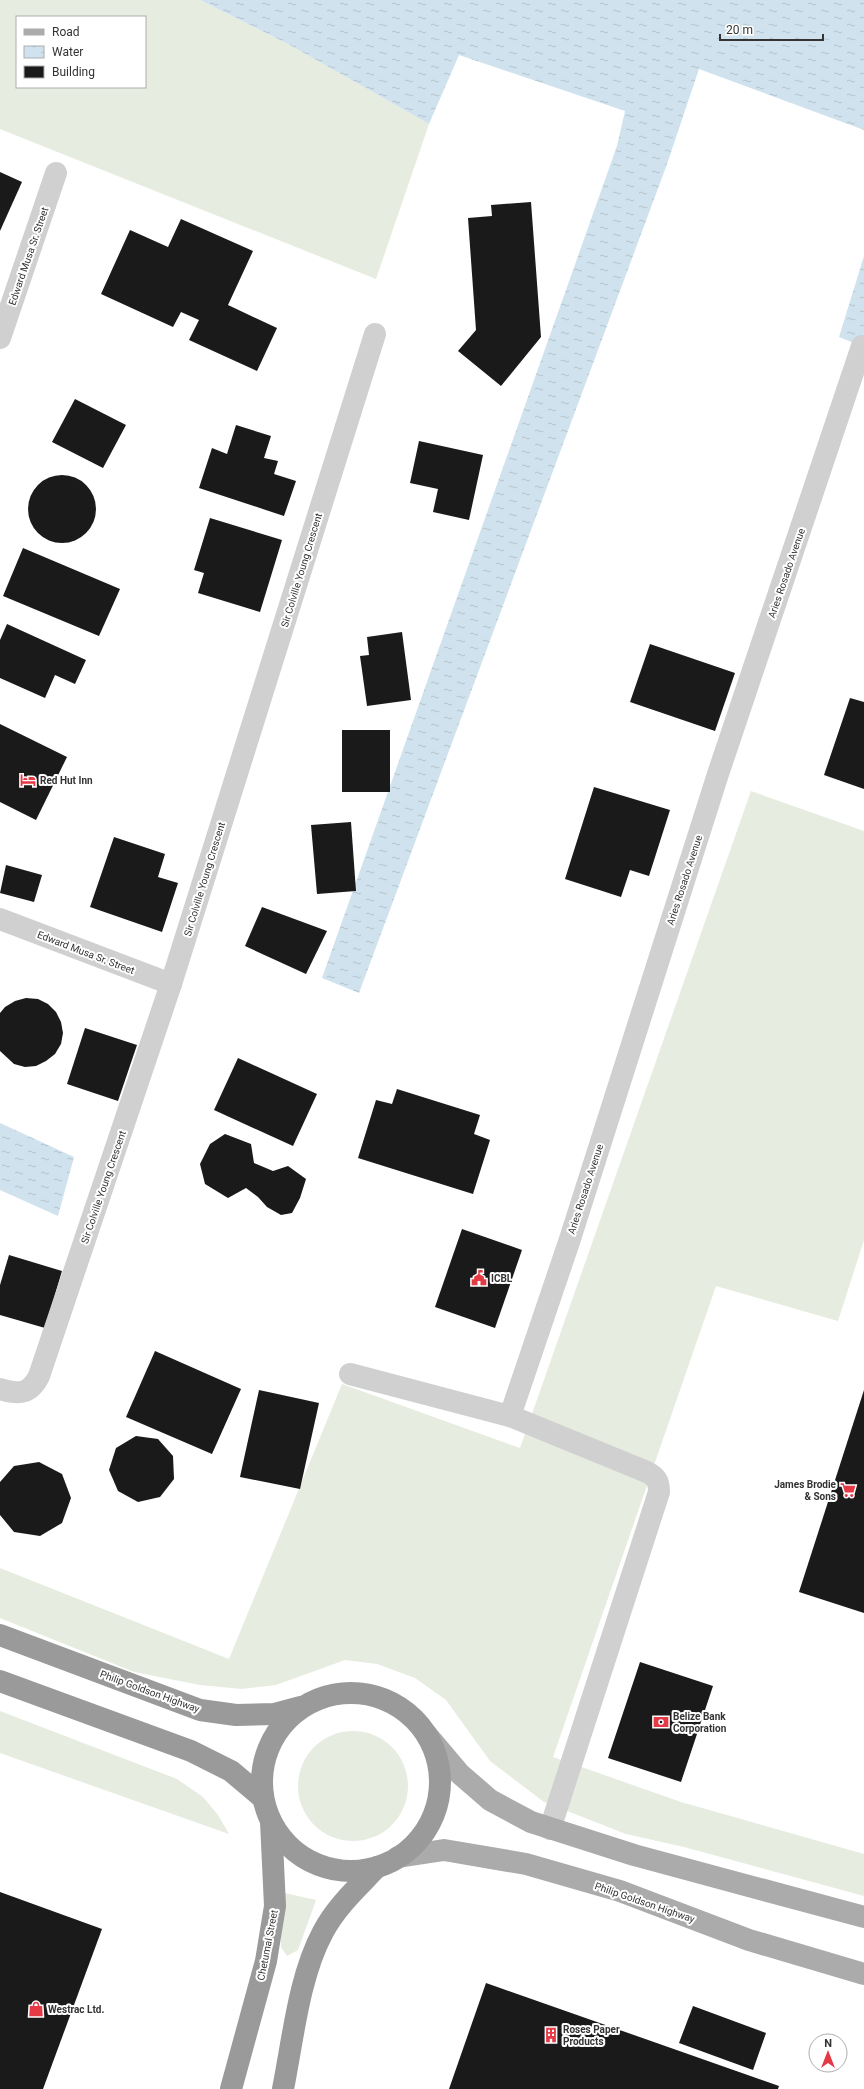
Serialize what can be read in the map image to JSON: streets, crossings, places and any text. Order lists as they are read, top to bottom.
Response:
{
  "streets": {
    "highway": ["Philip Goldson Highway", "Chetumal Street"],
    "street": ["Edward Musa Sr. Street", "Sir Colville Young Crescent", "Aries Rosado Avenue"]
  },
  "crossings": [
    ["Edward Musa Sr. Street", "Sir Colville Young Crescent"]
  ],
  "places": {
    "hotel": ["Red Hut Inn"],
    "public building": ["ICBL"],
    "supermarket": ["James Brodie & Sons"],
    "bank": ["Belize Bank Corporation"],
    "shop": ["Westrac Ltd."],
    "building": ["Roses Paper Products"]
  },
  "legend": ["Road", "Water", "Building"],
  "scale_bar": "20 m",
  "north": "top"
}
